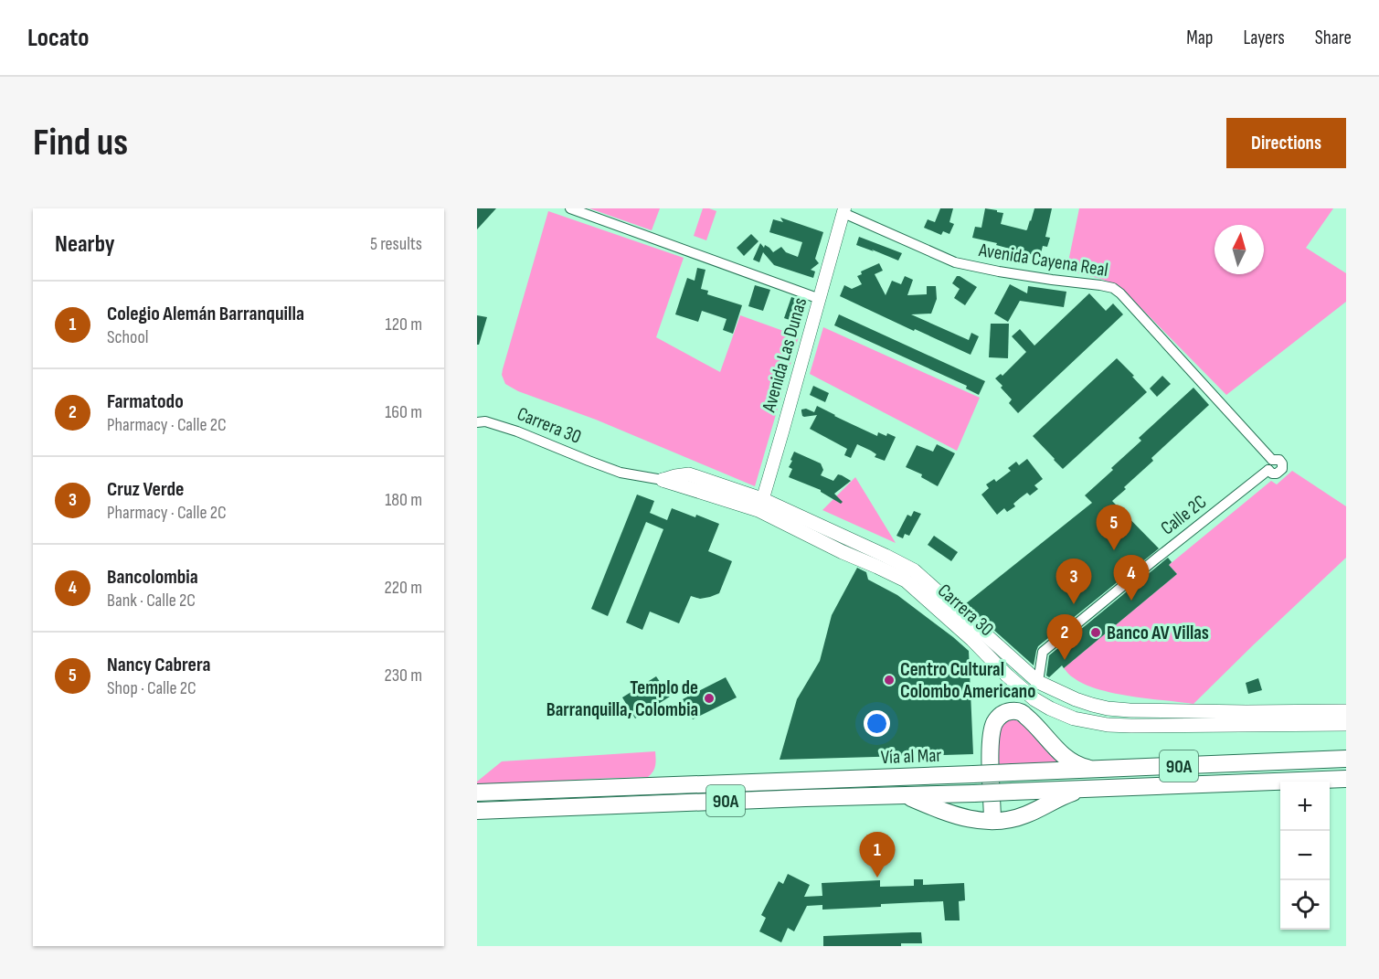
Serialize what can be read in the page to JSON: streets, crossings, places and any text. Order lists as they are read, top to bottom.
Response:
{
  "streets": {
    "highway": ["Vía al Mar", "90A"],
    "main road": ["Carrera 30"],
    "street": ["Avenida Cayena Real", "Avenida Las Dunas", "Calle 2C"]
  },
  "crossings": [
    ["Avenida Cayena Real", "Avenida Las Dunas"],
    ["Avenida Cayena Real", "Calle 2C"],
    ["Avenida Las Dunas", "Carrera 30"],
    ["Carrera 30", "Calle 2C"]
  ],
  "places": ["Banco AV Villas", "Centro Cultural Colombo Americano", "Templo de Barranquilla, Colombia"],
  "north": "top",
  "page": {
    "header": "Locato",
    "nav": ["Map", "Layers", "Share"],
    "buttons": "Directions",
    "title": "Find us",
    "heading": ["Nearby", "5 results"],
    "list": [
      {
        "mark": "1",
        "name": "Colegio Alemán Barranquilla",
        "note": "School",
        "value": "120 m"
      },
      {
        "mark": "2",
        "name": "Farmatodo",
        "note": "Pharmacy · Calle 2C",
        "value": "160 m"
      },
      {
        "mark": "3",
        "name": "Cruz Verde",
        "note": "Pharmacy · Calle 2C",
        "value": "180 m"
      },
      {
        "mark": "4",
        "name": "Bancolombia",
        "note": "Bank · Calle 2C",
        "value": "220 m"
      },
      {
        "mark": "5",
        "name": "Nancy Cabrera",
        "note": "Shop · Calle 2C",
        "value": "230 m"
      }
    ],
    "pins": [
      "5",
      "4",
      "3",
      "2",
      "1"
    ],
    "map_buttons": ["+", "−"]
  }
}
